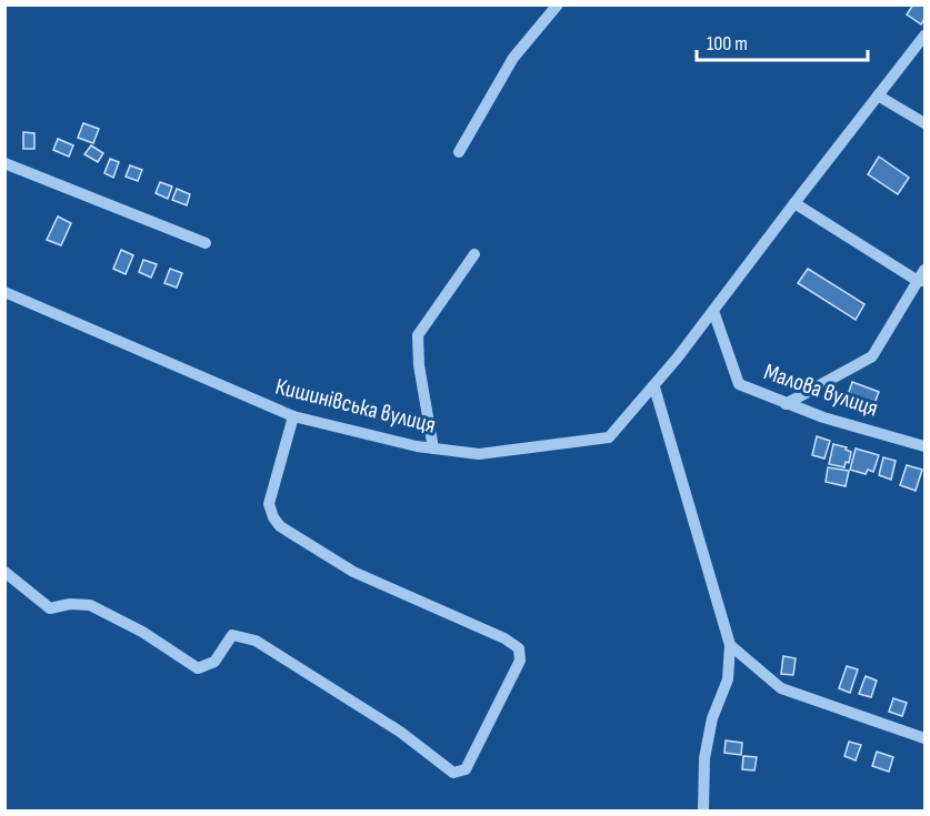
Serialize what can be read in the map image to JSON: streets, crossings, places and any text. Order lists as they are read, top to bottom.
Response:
{
  "streets": {
    "street": ["Малова вулиця", "Кишинівська вулиця"]
  },
  "crossings": [
    ["Малова вулиця", "Кишинівська вулиця"]
  ],
  "scale_bar": "100 m"
}
